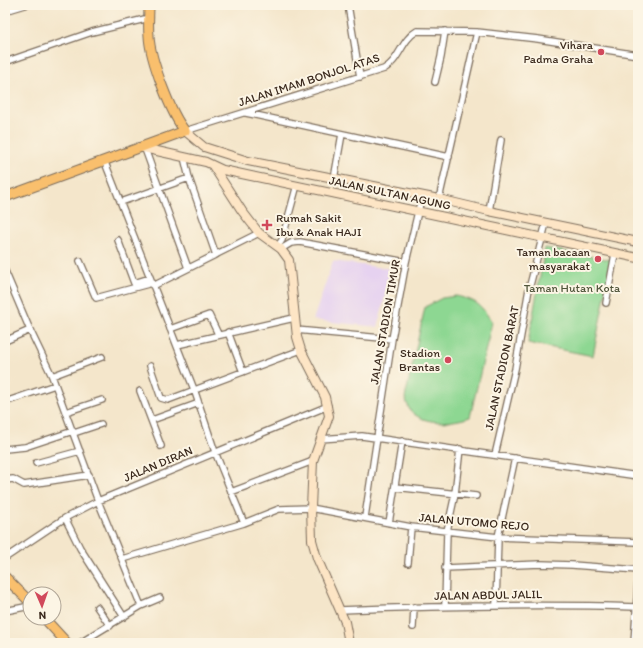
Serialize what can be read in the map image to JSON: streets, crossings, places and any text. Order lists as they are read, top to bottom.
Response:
{
  "streets": {
    "main road": ["JALAN SULTAN AGUNG"],
    "street": [
      "JALAN IMAM BONJOL ATAS",
      "JALAN STADION TIMUR",
      "JALAN STADION BARAT",
      "JALAN DIRAN",
      "JALAN UTOMO REJO",
      "JALAN ABDUL JALIL"
    ]
  },
  "crossings": [
    ["JALAN IMAM BONJOL ATAS", "JALAN SULTAN AGUNG"],
    ["JALAN SULTAN AGUNG", "JALAN STADION TIMUR"],
    ["JALAN SULTAN AGUNG", "JALAN STADION BARAT"],
    ["JALAN STADION TIMUR", "JALAN UTOMO REJO"]
  ],
  "parks": ["Taman Hutan Kota"],
  "places": {
    "other": ["Vihara Padma Graha", "Taman bacaan masyarakat", "Stadion Brantas"],
    "health": ["Rumah Sakit Ibu & Anak HAJI"]
  },
  "north": "bottom"
}
